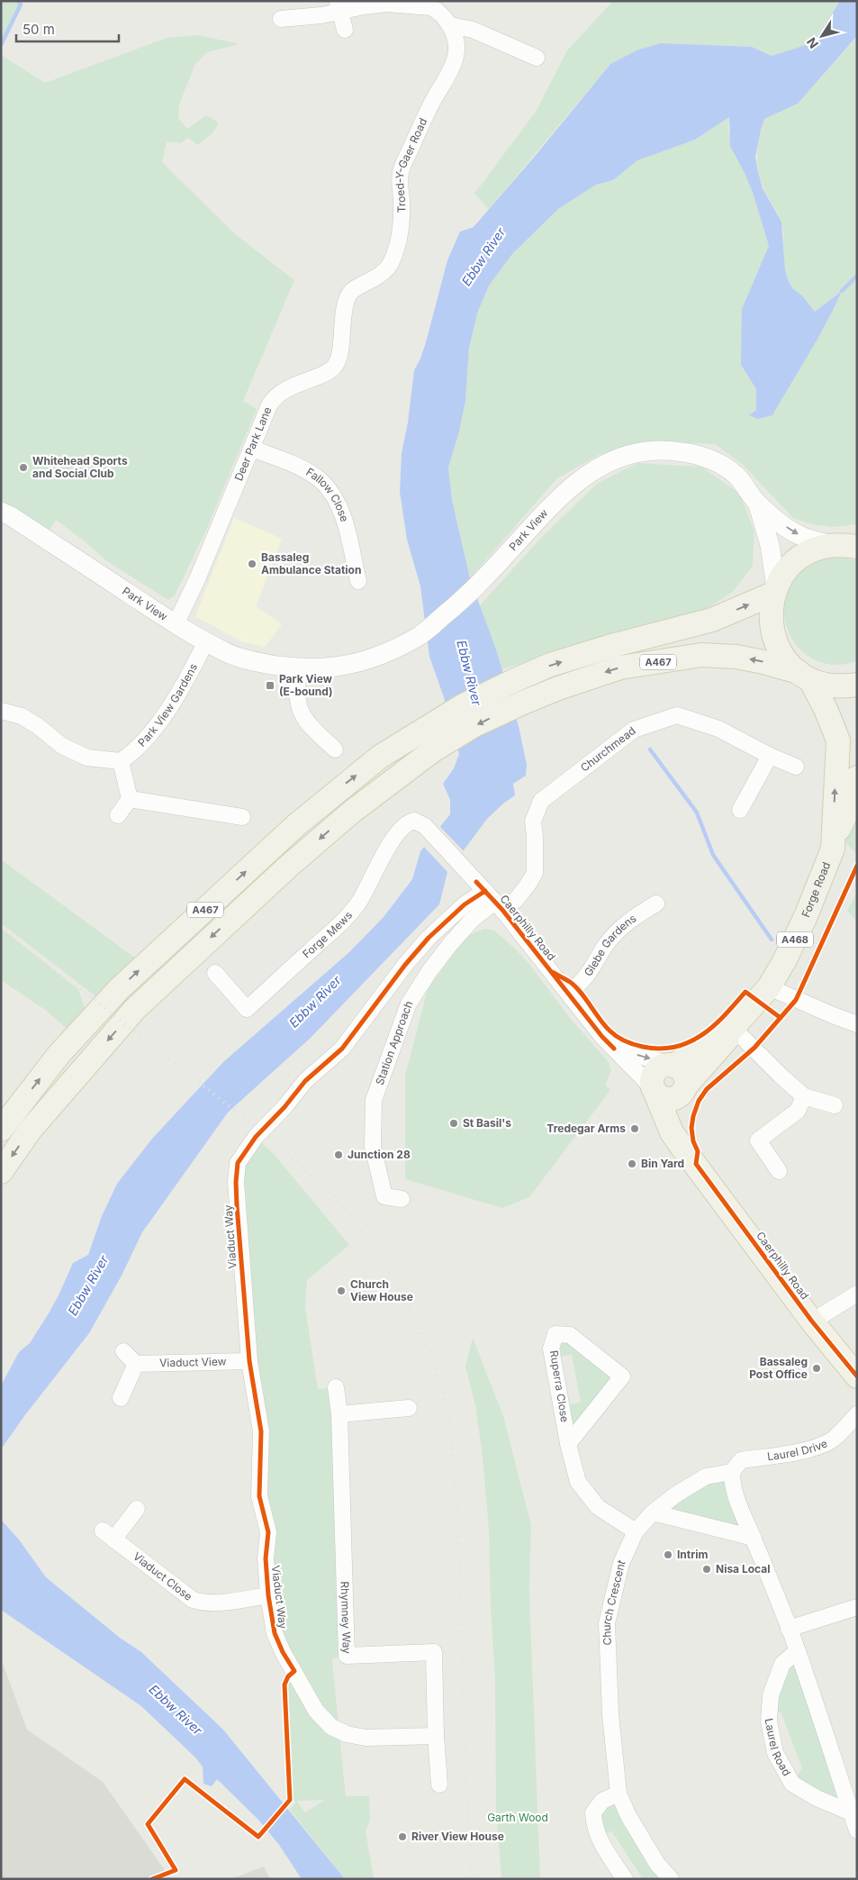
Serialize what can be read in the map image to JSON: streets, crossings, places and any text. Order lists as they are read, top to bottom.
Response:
{
  "streets": {
    "main road": [
      "A467",
      "Forge Road",
      "Caerphilly Road",
      "A468"
    ],
    "street": [
      "Troed-Y-Gaer Road",
      "Deer Park Lane",
      "Fallow Close",
      "Park View",
      "Park View Gardens",
      "Churchmead",
      "Forge Mews",
      "Glebe Gardens",
      "Station Approach",
      "Viaduct Way",
      "Viaduct View",
      "Ruperra Close",
      "Laurel Drive",
      "Viaduct Close",
      "Church Crescent",
      "Rhymney Way",
      "Laurel Road"
    ]
  },
  "crossings": [
    ["Troed-Y-Gaer Road", "Deer Park Lane"],
    ["Deer Park Lane", "Fallow Close"],
    ["Deer Park Lane", "Park View"],
    ["Park View", "A467"],
    ["Park View", "Park View Gardens"],
    ["Park View", "Forge Road"],
    ["A467", "Forge Road"],
    ["Churchmead", "Caerphilly Road"],
    ["Churchmead", "Station Approach"],
    ["Churchmead", "Viaduct Way"],
    ["Forge Road", "Caerphilly Road"],
    ["Caerphilly Road", "Forge Mews"],
    ["Caerphilly Road", "Glebe Gardens"],
    ["Caerphilly Road", "Station Approach"],
    ["Caerphilly Road", "Viaduct Way"],
    ["Station Approach", "Viaduct Way"],
    ["Viaduct Way", "Viaduct View"],
    ["Viaduct Way", "Viaduct Close"],
    ["Viaduct Way", "Rhymney Way"],
    ["Ruperra Close", "Church Crescent"],
    ["Laurel Drive", "Church Crescent"]
  ],
  "water": ["Ebbw River"],
  "parks": ["Garth Wood"],
  "places": {
    "other": [
      "Whitehead Sports and Social Club",
      "Bassaleg Ambulance Station",
      "St Basil's",
      "Tredegar Arms",
      "Junction 28",
      "Bin Yard",
      "Church View House",
      "Bassaleg Post Office",
      "Intrim",
      "Nisa Local",
      "River View House"
    ],
    "transit": ["Park View (E-bound)"]
  },
  "scale_bar": "50 m",
  "north": "bottom left"
}
